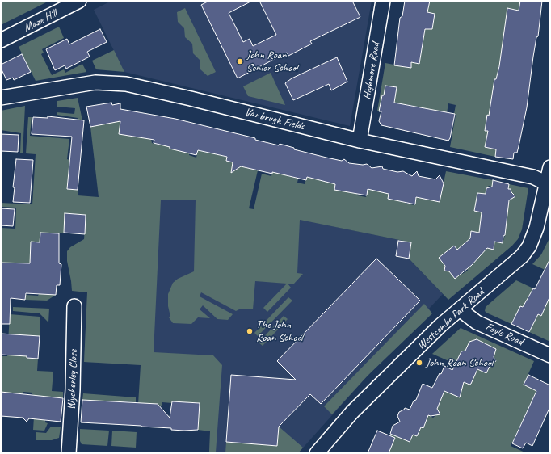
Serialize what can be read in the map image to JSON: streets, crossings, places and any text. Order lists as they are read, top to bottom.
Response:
{
  "streets": {
    "street": [
      "Maze Hill",
      "Highmore Road",
      "Vanbrugh Fields",
      "Westcombe Park Road",
      "Foyle Road",
      "Wycherley Close"
    ]
  },
  "crossings": [
    ["Highmore Road", "Vanbrugh Fields"],
    ["Vanbrugh Fields", "Westcombe Park Road"],
    ["Westcombe Park Road", "Foyle Road"]
  ],
  "places": ["John Roan Senior School", "The John Roan School", "John Roan School"]
}
